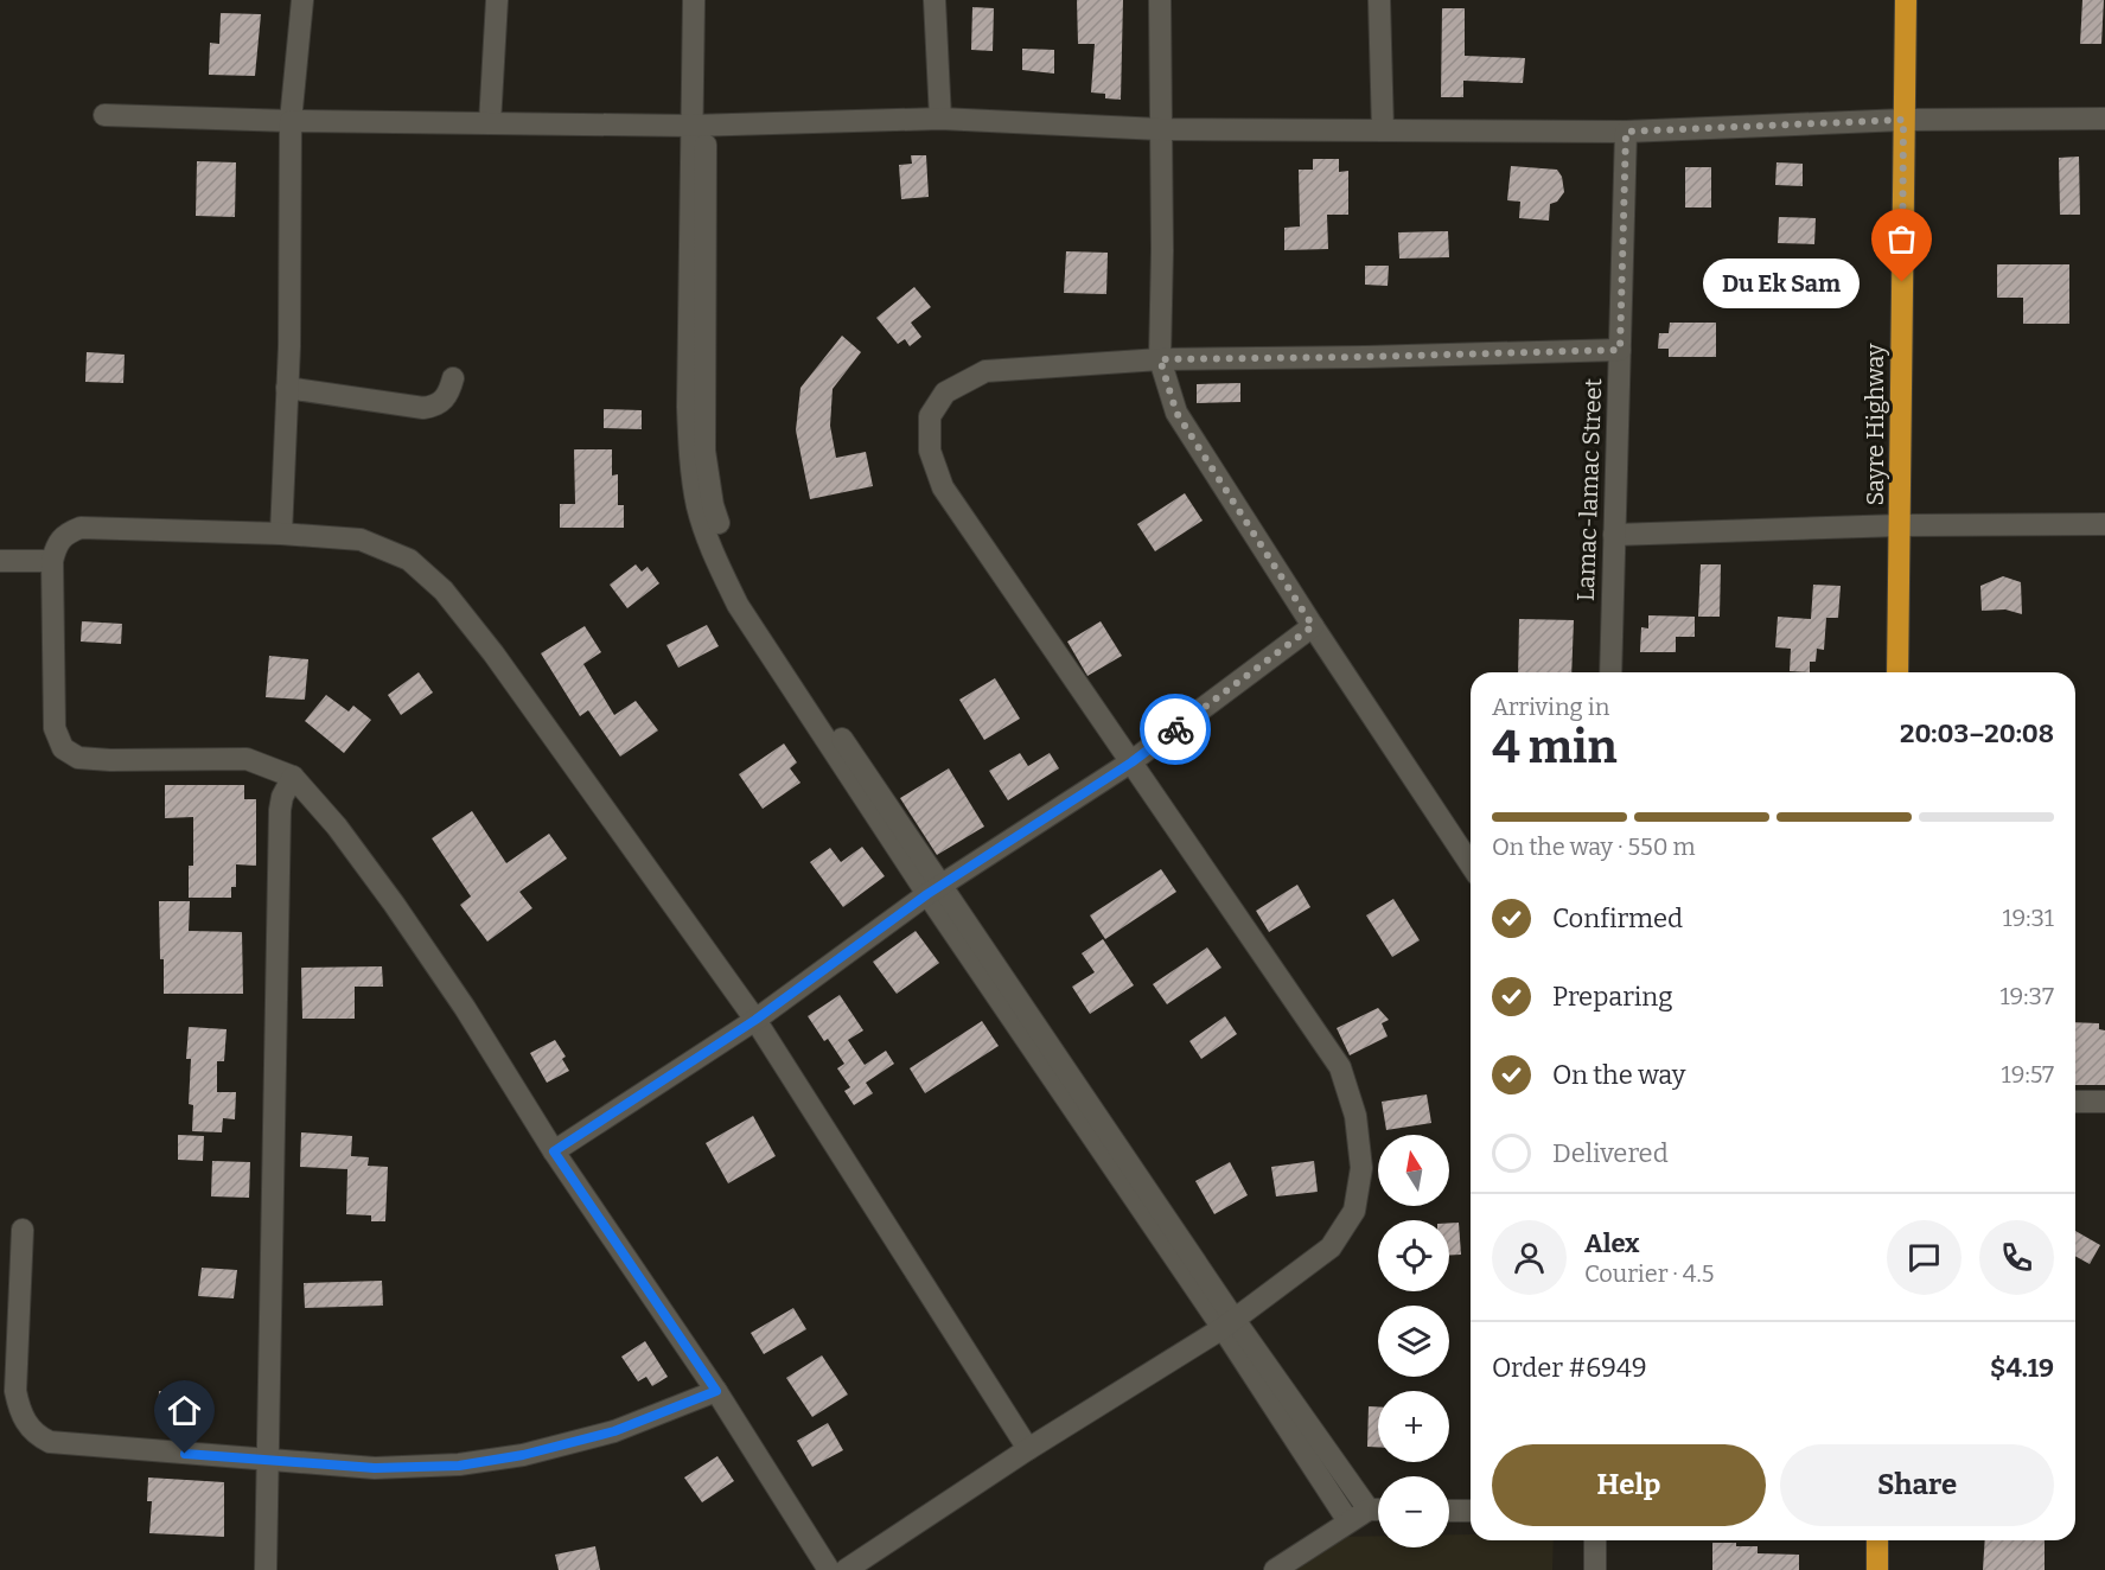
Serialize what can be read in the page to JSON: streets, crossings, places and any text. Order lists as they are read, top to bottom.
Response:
{
  "streets": {
    "highway": ["Sayre Highway"],
    "street": ["Lamac-lamac Street"]
  },
  "places": ["Du Ek Sam"],
  "north": "top",
  "page": {
    "bubble": "Du Ek Sam",
    "heading": ["4 min", "Arriving in", "20:03–20:08"],
    "panel": [
      "Alex",
      "Courier · 4.5",
      "Order #6949",
      "$4.19"
    ],
    "bar": "On the way · 550 m",
    "list": [
      ["Confirmed", "19:31"],
      ["Preparing", "19:37"],
      ["On the way", "19:57"],
      "Delivered"
    ],
    "map_buttons": ["+", "−"],
    "buttons": ["Help", "Share"]
  }
}
